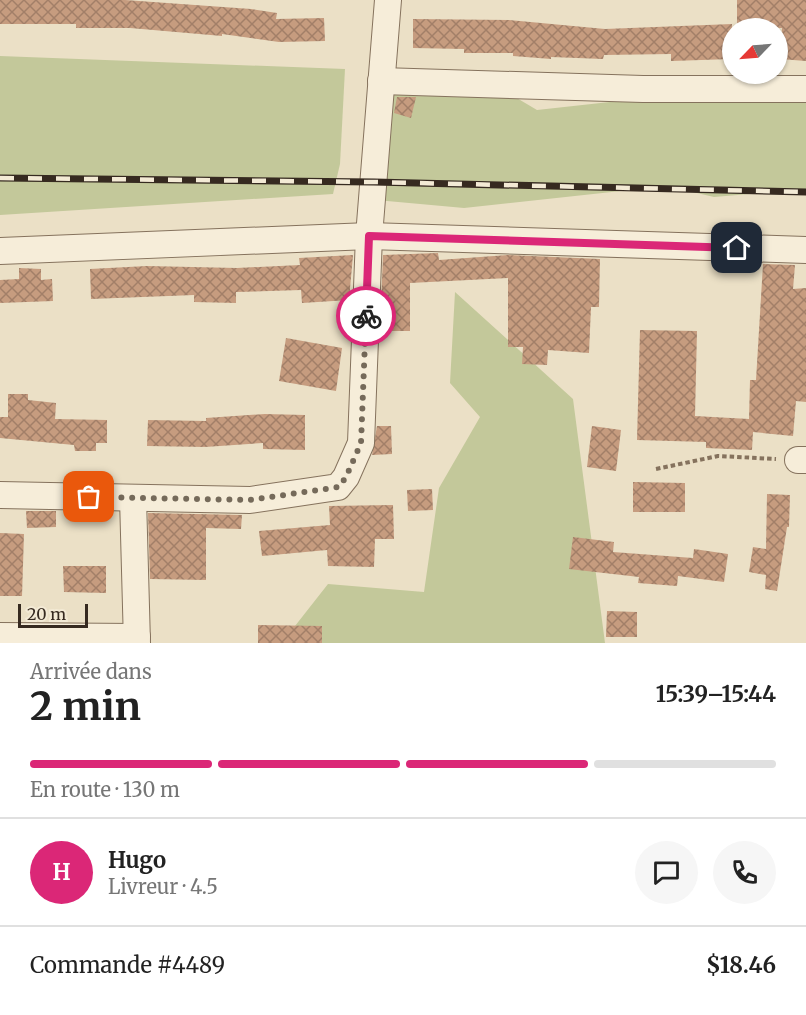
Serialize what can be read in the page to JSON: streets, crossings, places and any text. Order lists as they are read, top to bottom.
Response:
{
  "scale_bar": "20 m",
  "north": "bottom left",
  "page": {
    "scale": "20 m",
    "heading": ["2 min", "Arrivée dans", "15:39–15:44"],
    "panel": [
      "Hugo",
      "Livreur · 4.5",
      "Commande #4489",
      "$18.46"
    ],
    "bar": "En route · 130 m",
    "round": "H"
  }
}
